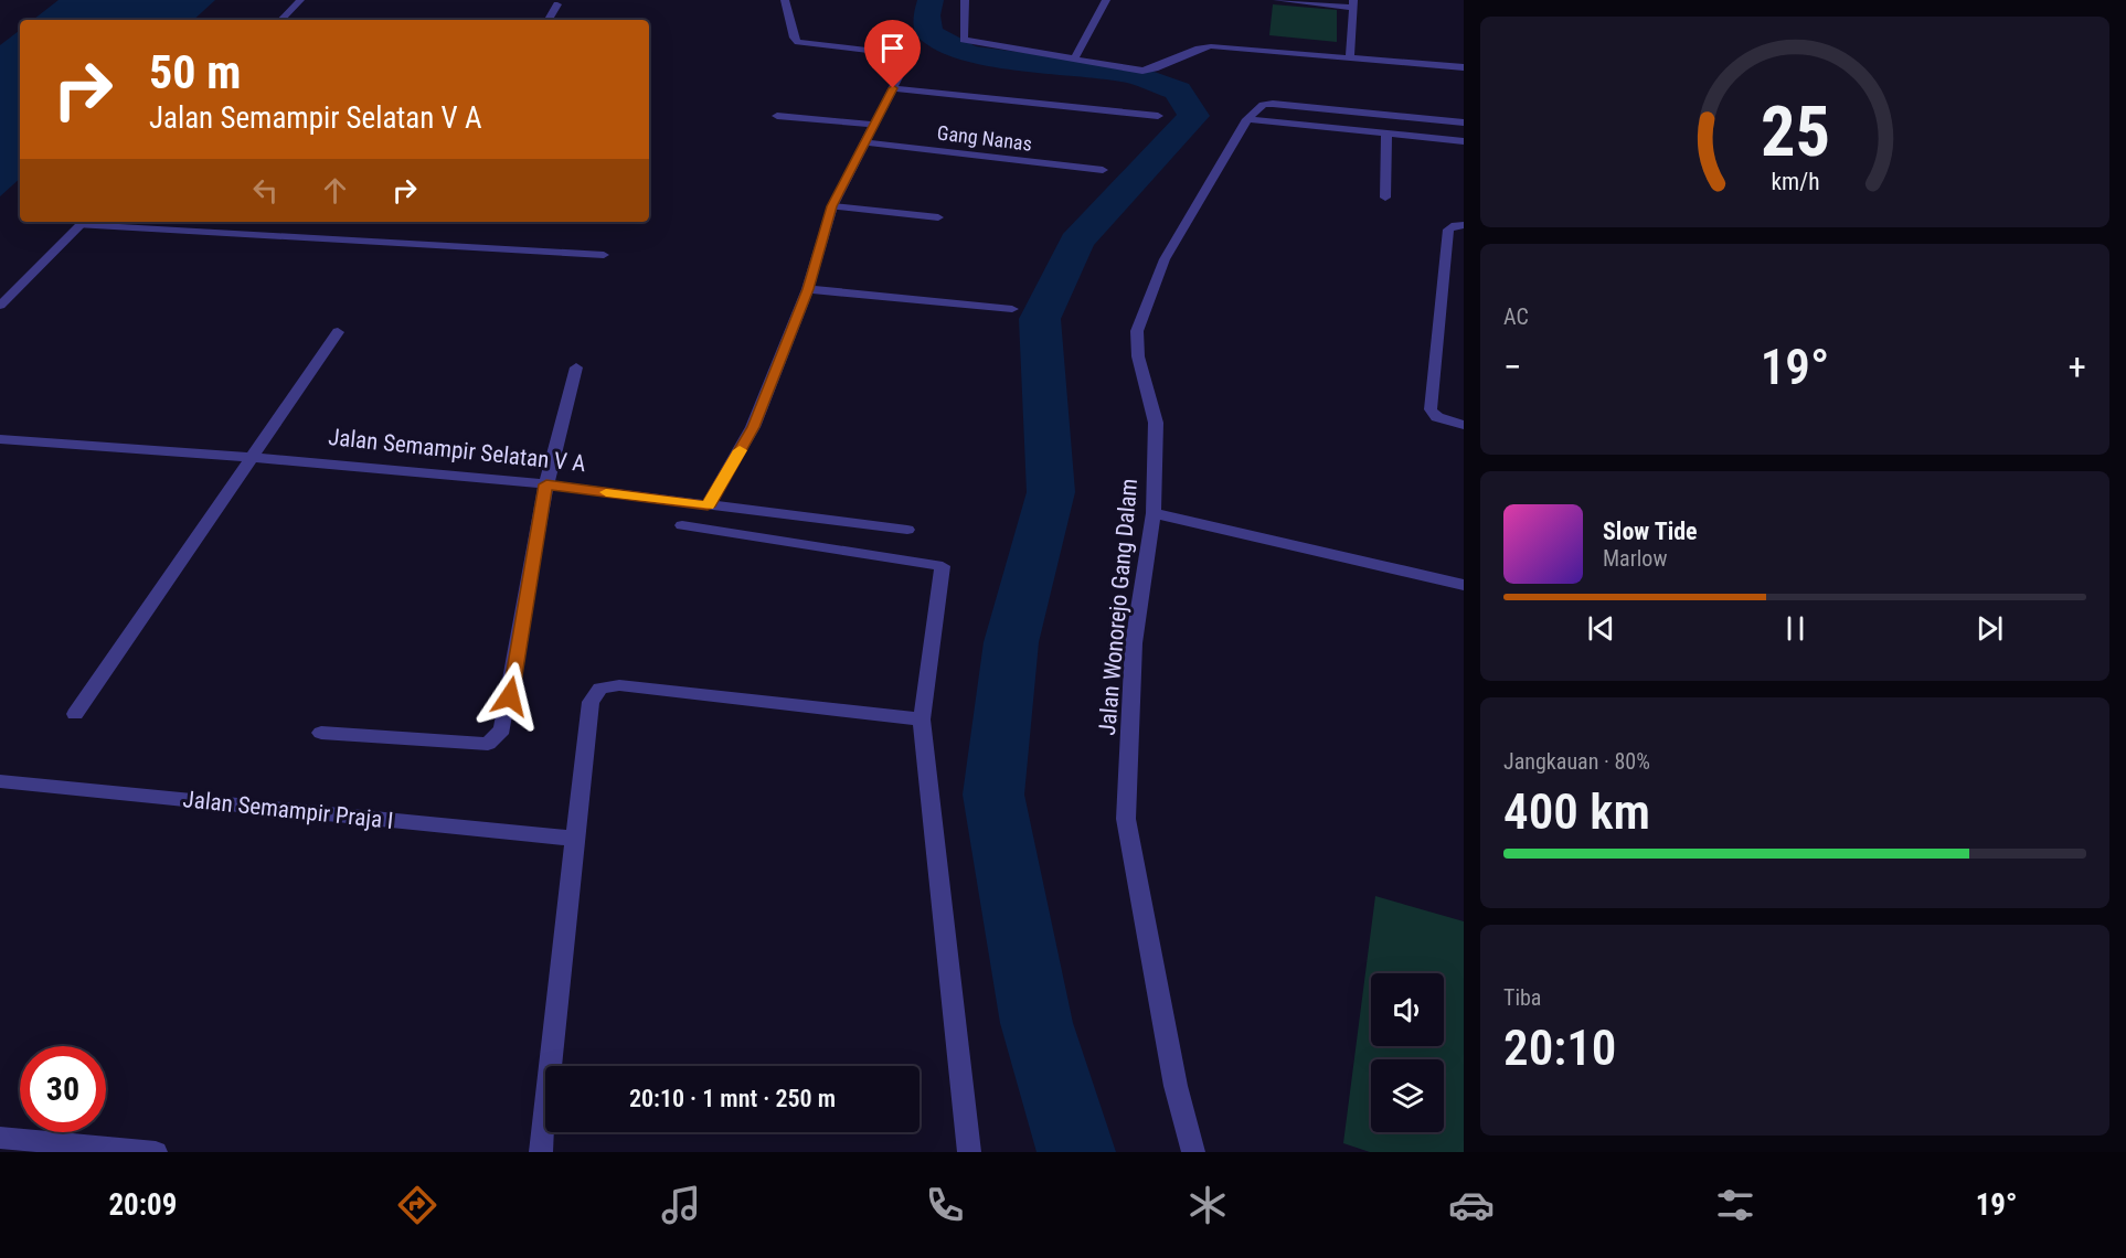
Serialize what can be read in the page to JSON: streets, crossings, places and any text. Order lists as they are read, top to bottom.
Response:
{
  "streets": {
    "street": [
      "Gang Nanas",
      "Jalan Semampir Selatan V A",
      "Jalan Wonorejo Gang Dalam",
      "Jalan Semampir Praja I"
    ]
  },
  "page": {
    "turn": ["50 m", "Jalan Semampir Selatan V A"],
    "tile": [
      "AC",
      ["Jangkauan · 80%", "400 km"],
      ["Tiba", "20:10"]
    ],
    "heat": ["−", "19°", "+"],
    "song": ["Slow Tide", "Marlow"],
    "limit": "30",
    "trip": "20:10 · 1 mnt · 250 m",
    "tabs": ["20:09", "19°"],
    "gauge": ["25", "km/h"]
  }
}
